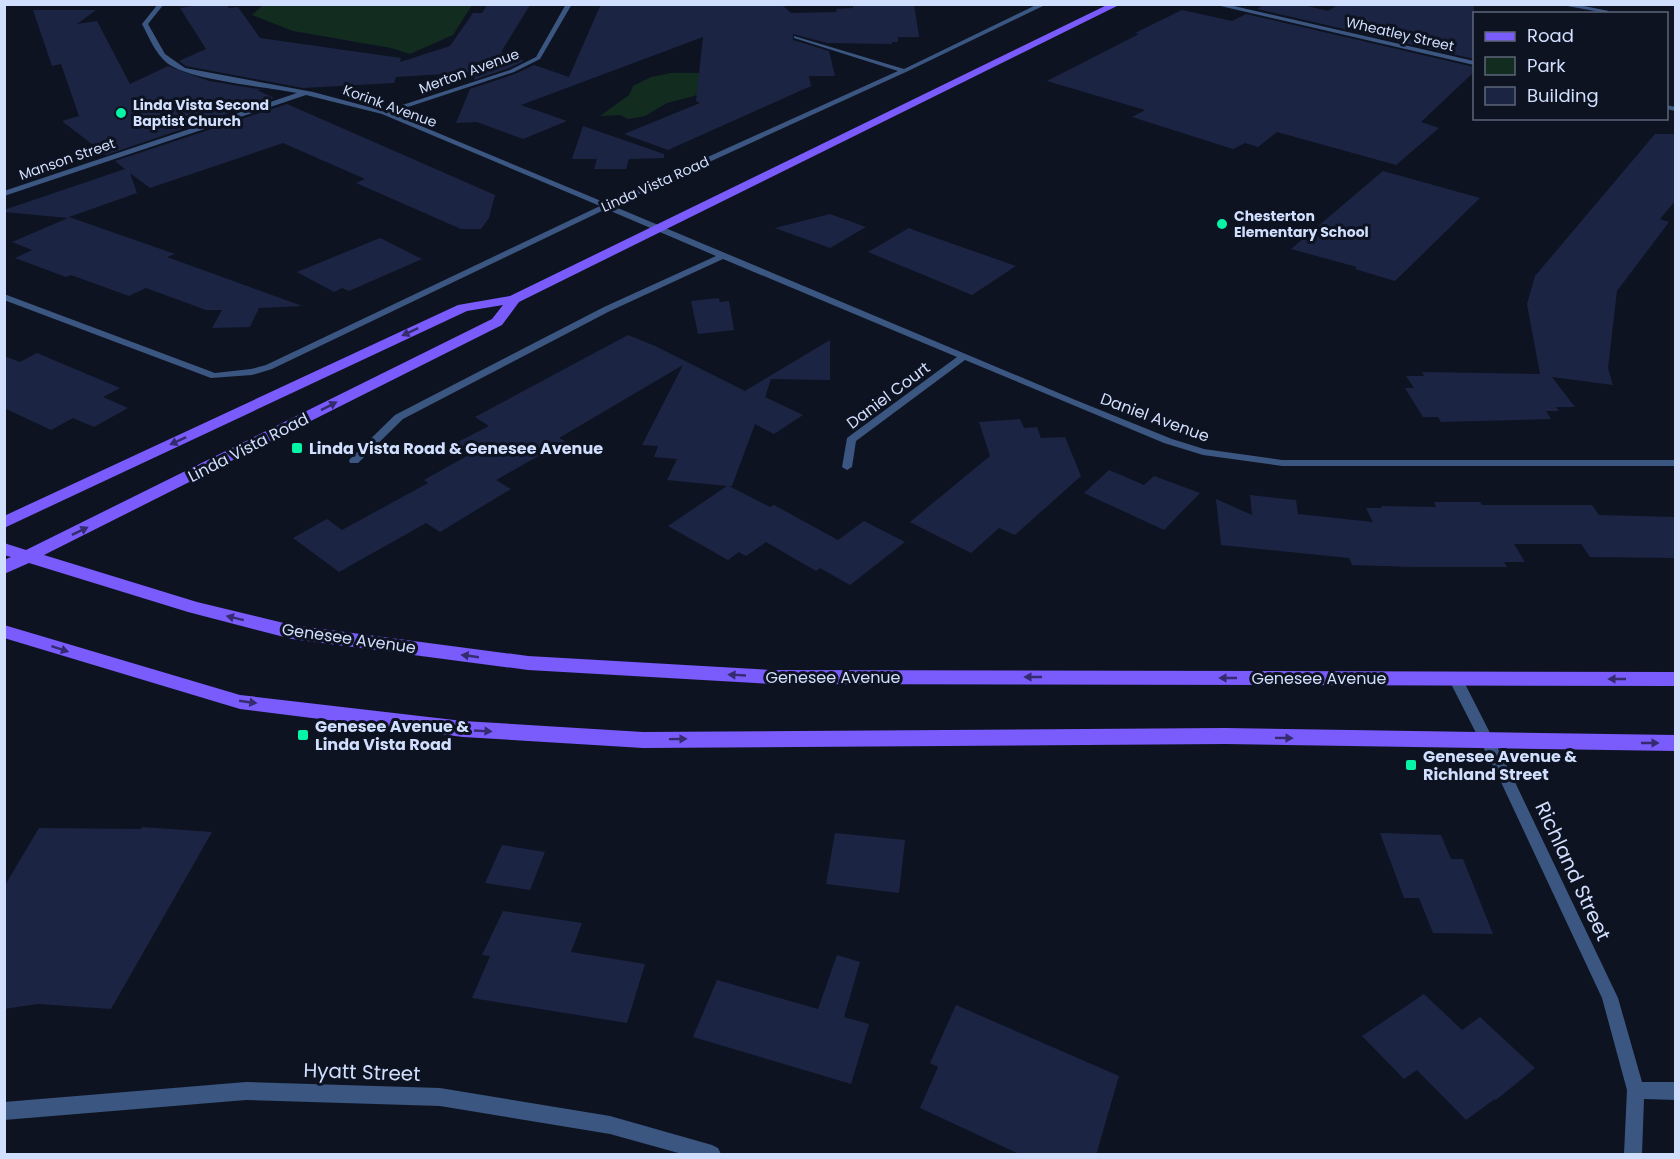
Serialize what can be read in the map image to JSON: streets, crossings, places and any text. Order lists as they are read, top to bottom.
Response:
{
  "streets": {
    "main road": ["Linda Vista Road", "Genesee Avenue"],
    "street": [
      "Wheatley Street",
      "Merton Avenue",
      "Korink Avenue",
      "Manson Street",
      "Daniel Court",
      "Daniel Avenue",
      "Richland Street",
      "Hyatt Street"
    ]
  },
  "crossings": [
    ["Merton Avenue", "Korink Avenue"],
    ["Korink Avenue", "Manson Street"],
    ["Korink Avenue", "Linda Vista Road"],
    ["Korink Avenue", "Daniel Avenue"],
    ["Linda Vista Road", "Daniel Avenue"],
    ["Linda Vista Road", "Genesee Avenue"],
    ["Daniel Court", "Daniel Avenue"],
    ["Genesee Avenue", "Richland Street"]
  ],
  "places": {
    "other": ["Linda Vista Second Baptist Church", "Chesterton Elementary School"],
    "transit": ["Linda Vista Road & Genesee Avenue", "Genesee Avenue & Linda Vista Road", "Genesee Avenue & Richland Street"]
  },
  "legend": ["Road", "Park", "Building"]
}
